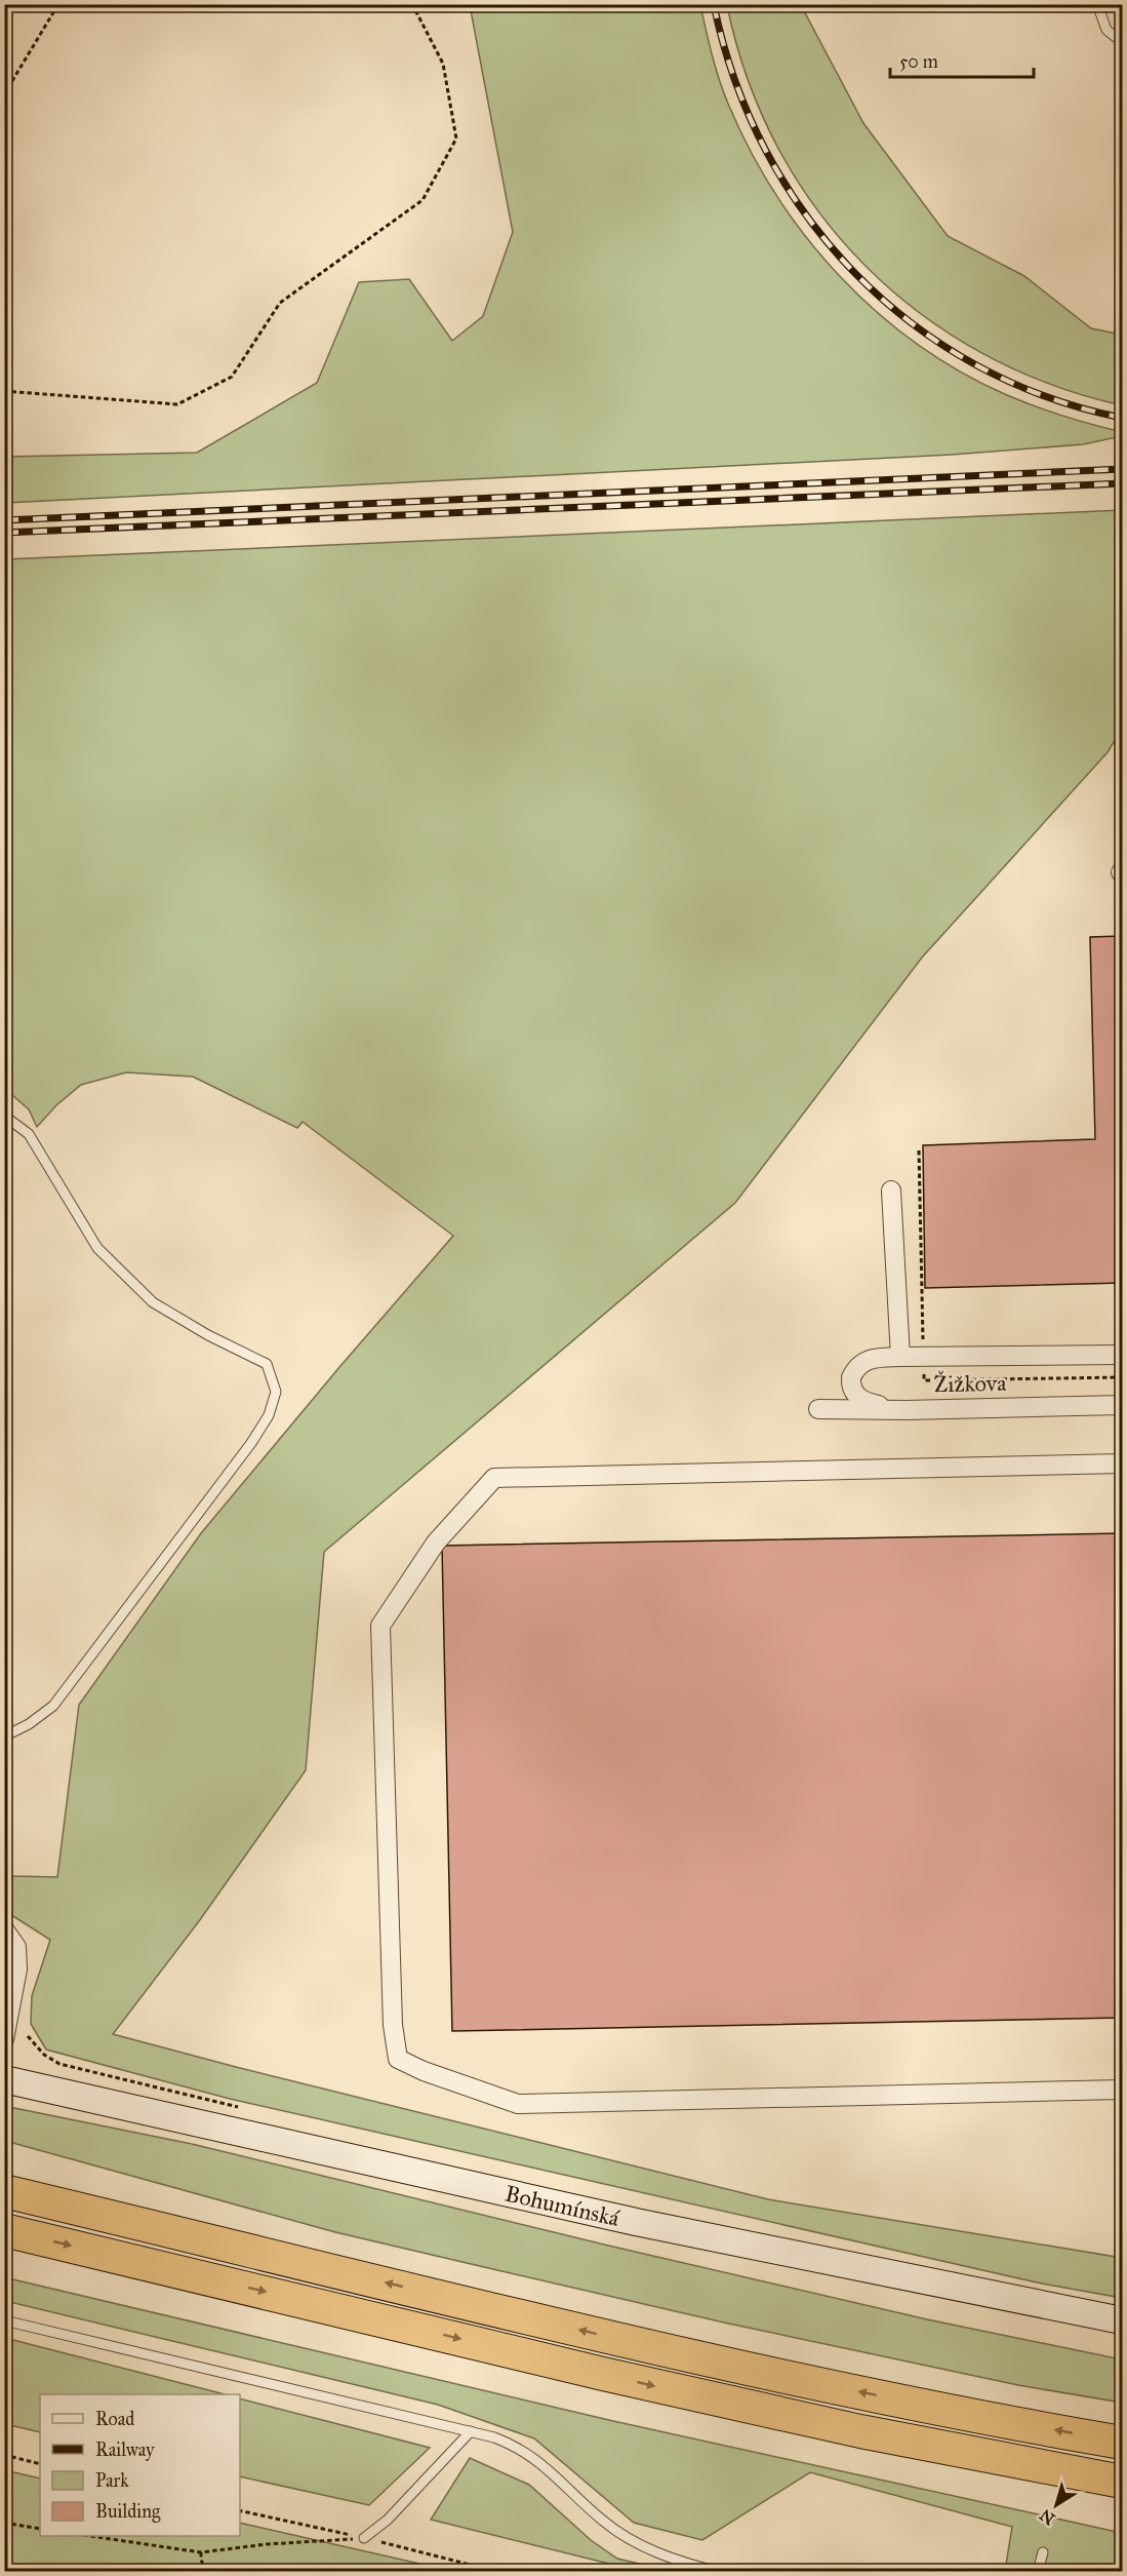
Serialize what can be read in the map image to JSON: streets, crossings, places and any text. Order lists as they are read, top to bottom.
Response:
{
  "streets": {
    "main road": ["Bohumínská"],
    "street": ["Žižkova"]
  },
  "legend": [
    "Road",
    "Railway",
    "Park",
    "Building"
  ],
  "scale_bar": "50 m",
  "north": "bottom left"
}
